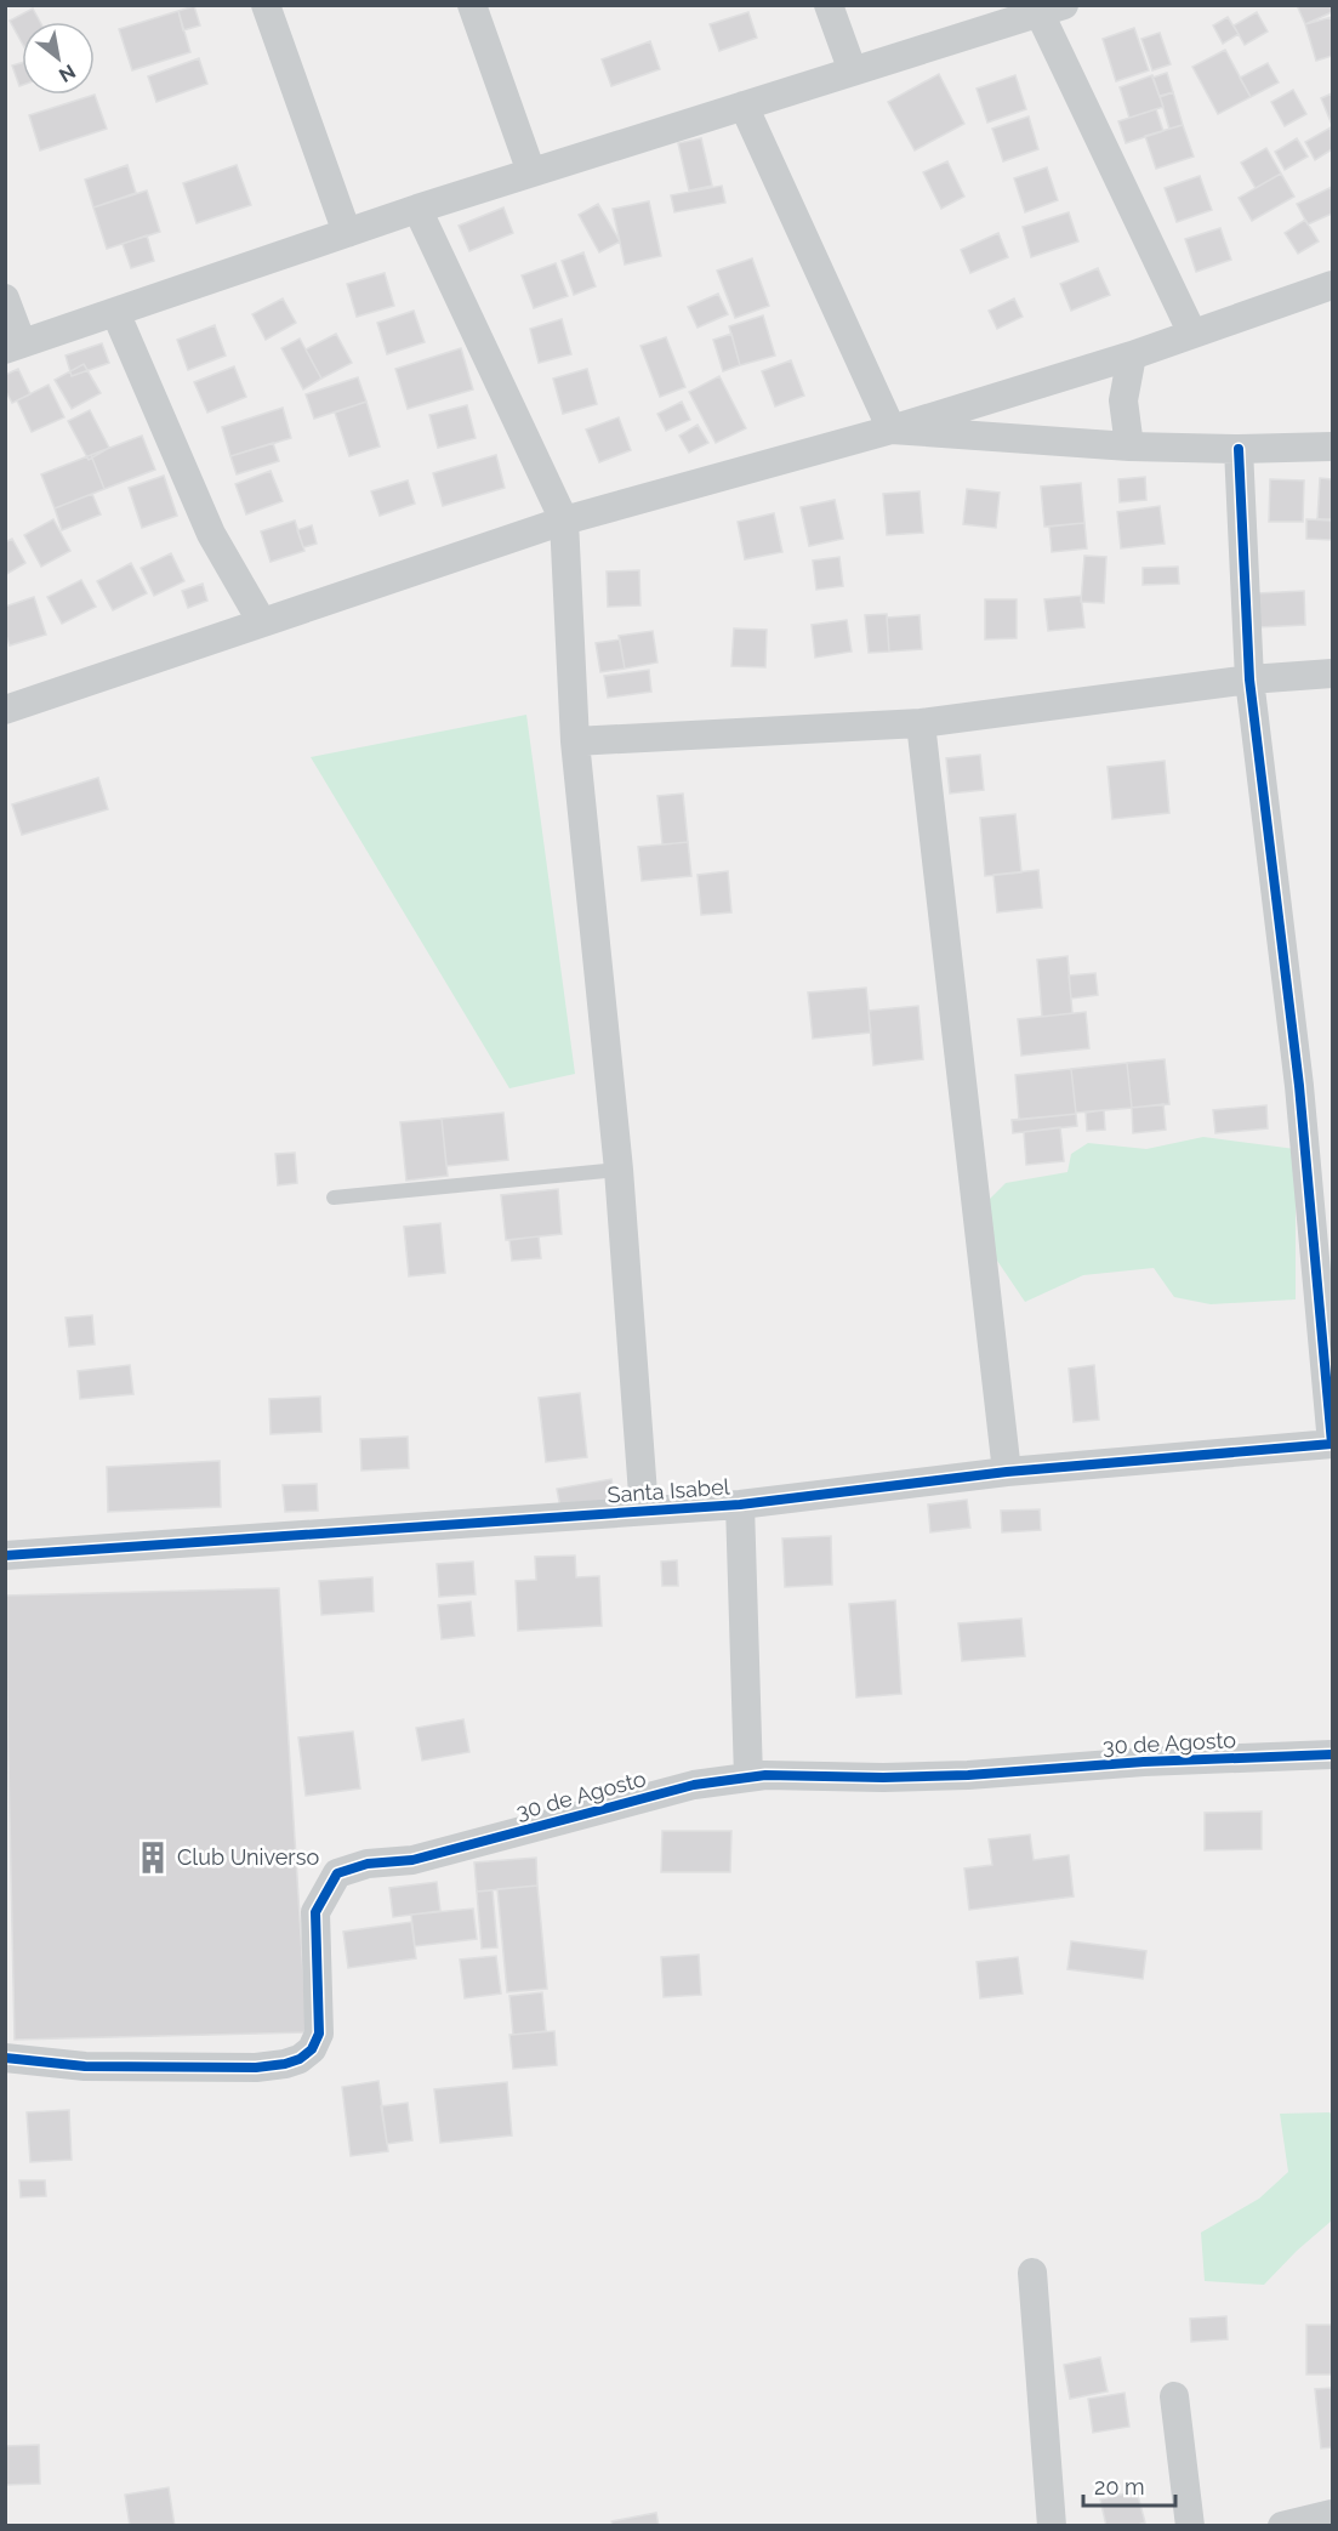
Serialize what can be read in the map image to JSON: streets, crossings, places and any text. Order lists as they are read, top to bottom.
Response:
{
  "streets": {
    "street": ["Santa Isabel", "30 de Agosto"]
  },
  "places": {
    "building": ["Club Universo"]
  },
  "scale_bar": "20 m",
  "north": "bottom right"
}
